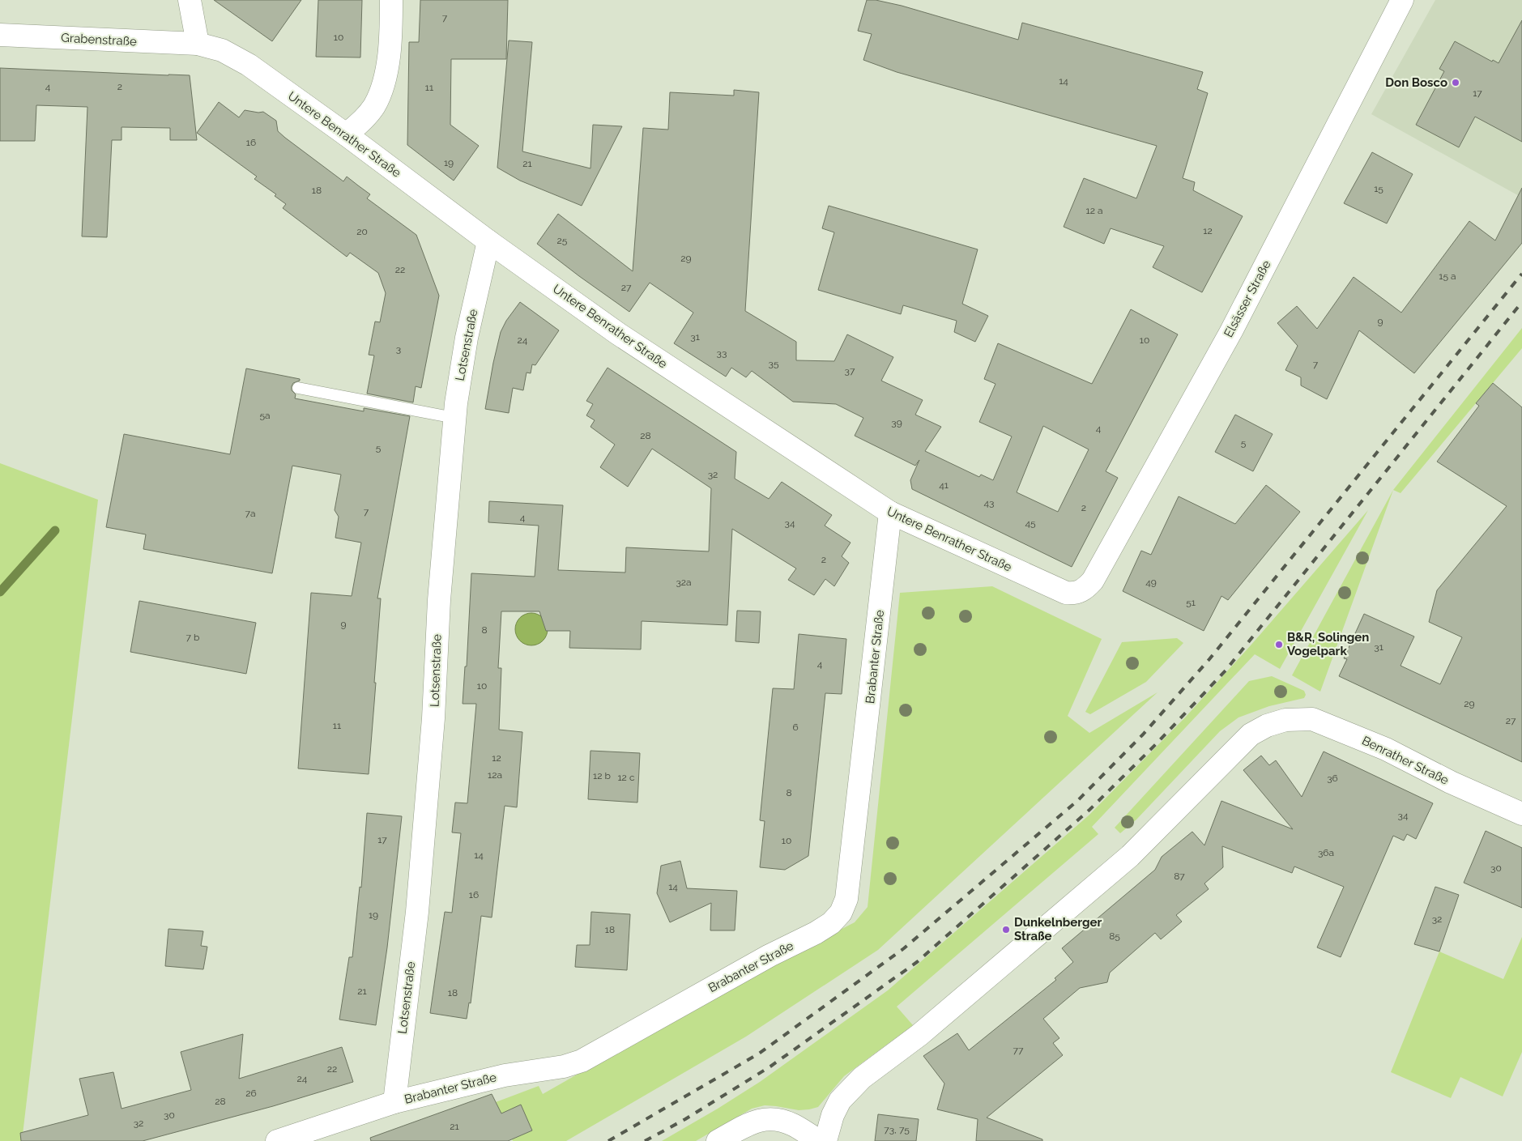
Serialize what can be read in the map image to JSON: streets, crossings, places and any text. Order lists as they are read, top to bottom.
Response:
{
  "streets": {
    "street": [
      "Grabenstraße",
      "Untere Benrather Straße",
      "Elsässer Straße",
      "Lotsenstraße",
      "Brabanter Straße",
      "Benrather Straße"
    ]
  },
  "crossings": [
    ["Grabenstraße", "Untere Benrather Straße"],
    ["Untere Benrather Straße", "Elsässer Straße"],
    ["Untere Benrather Straße", "Lotsenstraße"],
    ["Untere Benrather Straße", "Brabanter Straße"],
    ["Lotsenstraße", "Brabanter Straße"]
  ],
  "places": ["Don Bosco", "B&R, Solingen Vogelpark", "Dunkelnberger Straße"],
  "house_numbers": [
    "7",
    "10",
    "14",
    "4",
    "2",
    "11",
    "17",
    "16",
    "19",
    "21",
    "15",
    "18",
    "12 a",
    "12",
    "20",
    "25",
    "29",
    "22",
    "15 a",
    "27",
    "9",
    "31",
    "24",
    "10",
    "3",
    "33",
    "35",
    "7",
    "37",
    "5a",
    "39",
    "4",
    "28",
    "5",
    "5",
    "32",
    "41",
    "43",
    "2",
    "7",
    "7a",
    "4",
    "34",
    "45",
    "2",
    "32a",
    "49",
    "51",
    "9",
    "8",
    "7 b",
    "31",
    "4",
    "10",
    "29",
    "27",
    "11",
    "6",
    "12",
    "12a",
    "12 b",
    "12 c",
    "36",
    "8",
    "34",
    "17",
    "10",
    "36a",
    "14",
    "30",
    "87",
    "14",
    "16",
    "19",
    "32",
    "18",
    "85",
    "21",
    "18",
    "77",
    "22",
    "24",
    "26",
    "28",
    "30",
    "32",
    "21",
    "73, 75"
  ]
}
